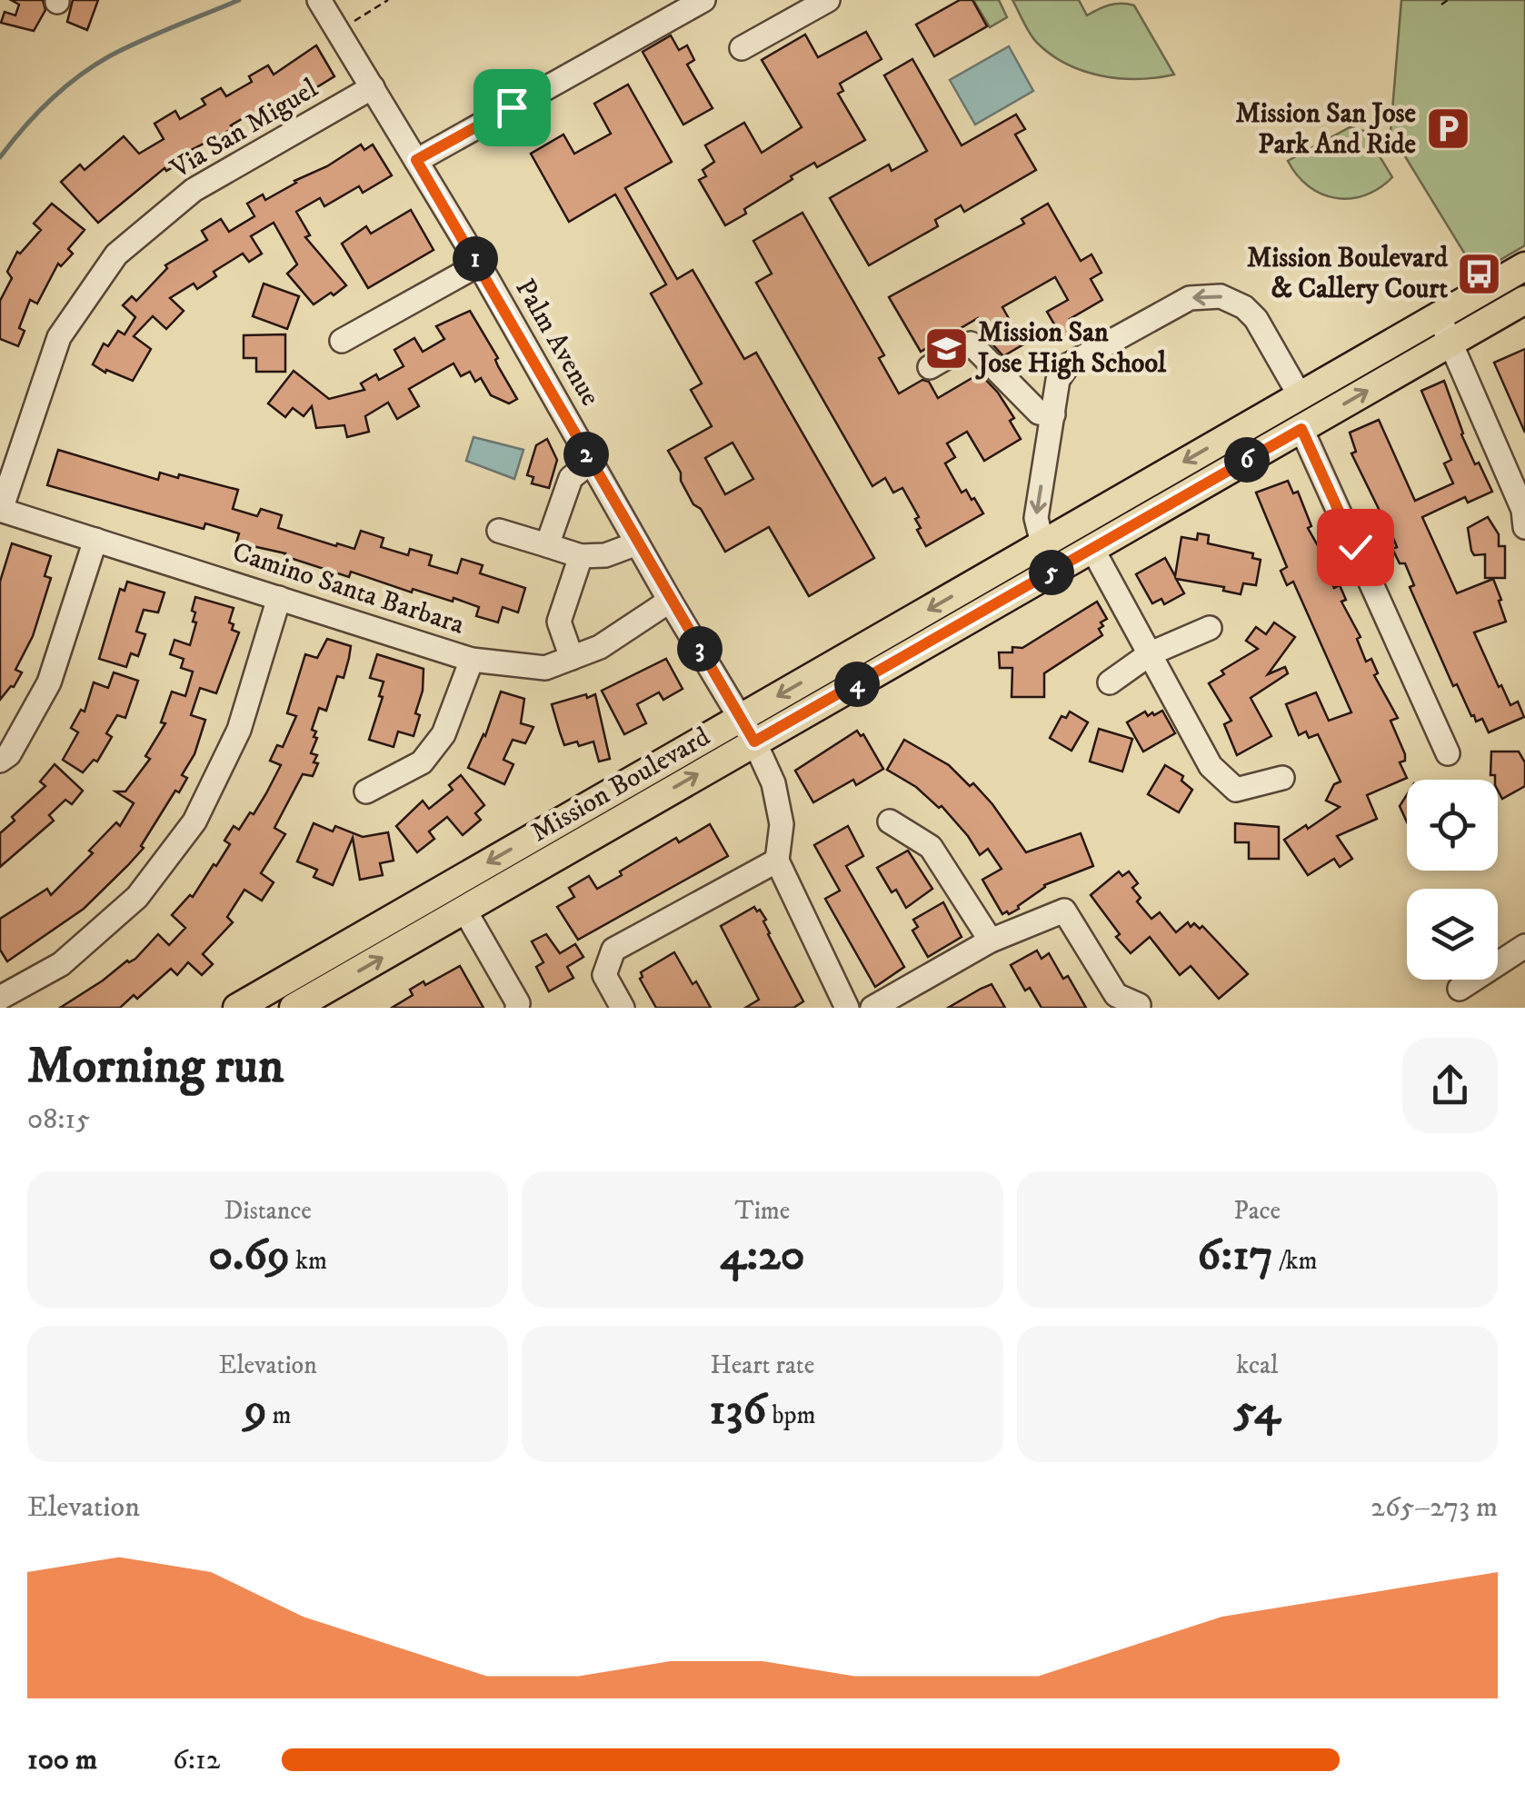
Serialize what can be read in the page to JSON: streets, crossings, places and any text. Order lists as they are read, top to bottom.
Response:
{
  "streets": {
    "main road": ["Mission Boulevard"],
    "street": ["Via San Miguel", "Palm Avenue", "Camino Santa Barbara"]
  },
  "crossings": [
    ["Via San Miguel", "Palm Avenue"],
    ["Via San Miguel", "Camino Santa Barbara"],
    ["Palm Avenue", "Camino Santa Barbara"],
    ["Palm Avenue", "Mission Boulevard"]
  ],
  "places": {
    "parking": ["Mission San Jose Park And Ride"],
    "bus stop": ["Mission Boulevard & Callery Court"],
    "school or university": ["Mission San Jose High School"]
  },
  "page": {
    "pins": [
      "1",
      "2",
      "6",
      "5",
      "3",
      "4"
    ],
    "heading": ["Morning run", "08:15"],
    "stats": [
      ["Distance", "0.69 km"],
      ["Time", "4:20"],
      ["Pace", "6:17 /km"],
      ["Elevation", "9 m"],
      ["Heart rate", "136 bpm"],
      ["kcal", "54"]
    ],
    "chart": ["Elevation", "265–273 m"],
    "list": [
      {
        "name": "100 m",
        "note": "6:12"
      }
    ]
  }
}
